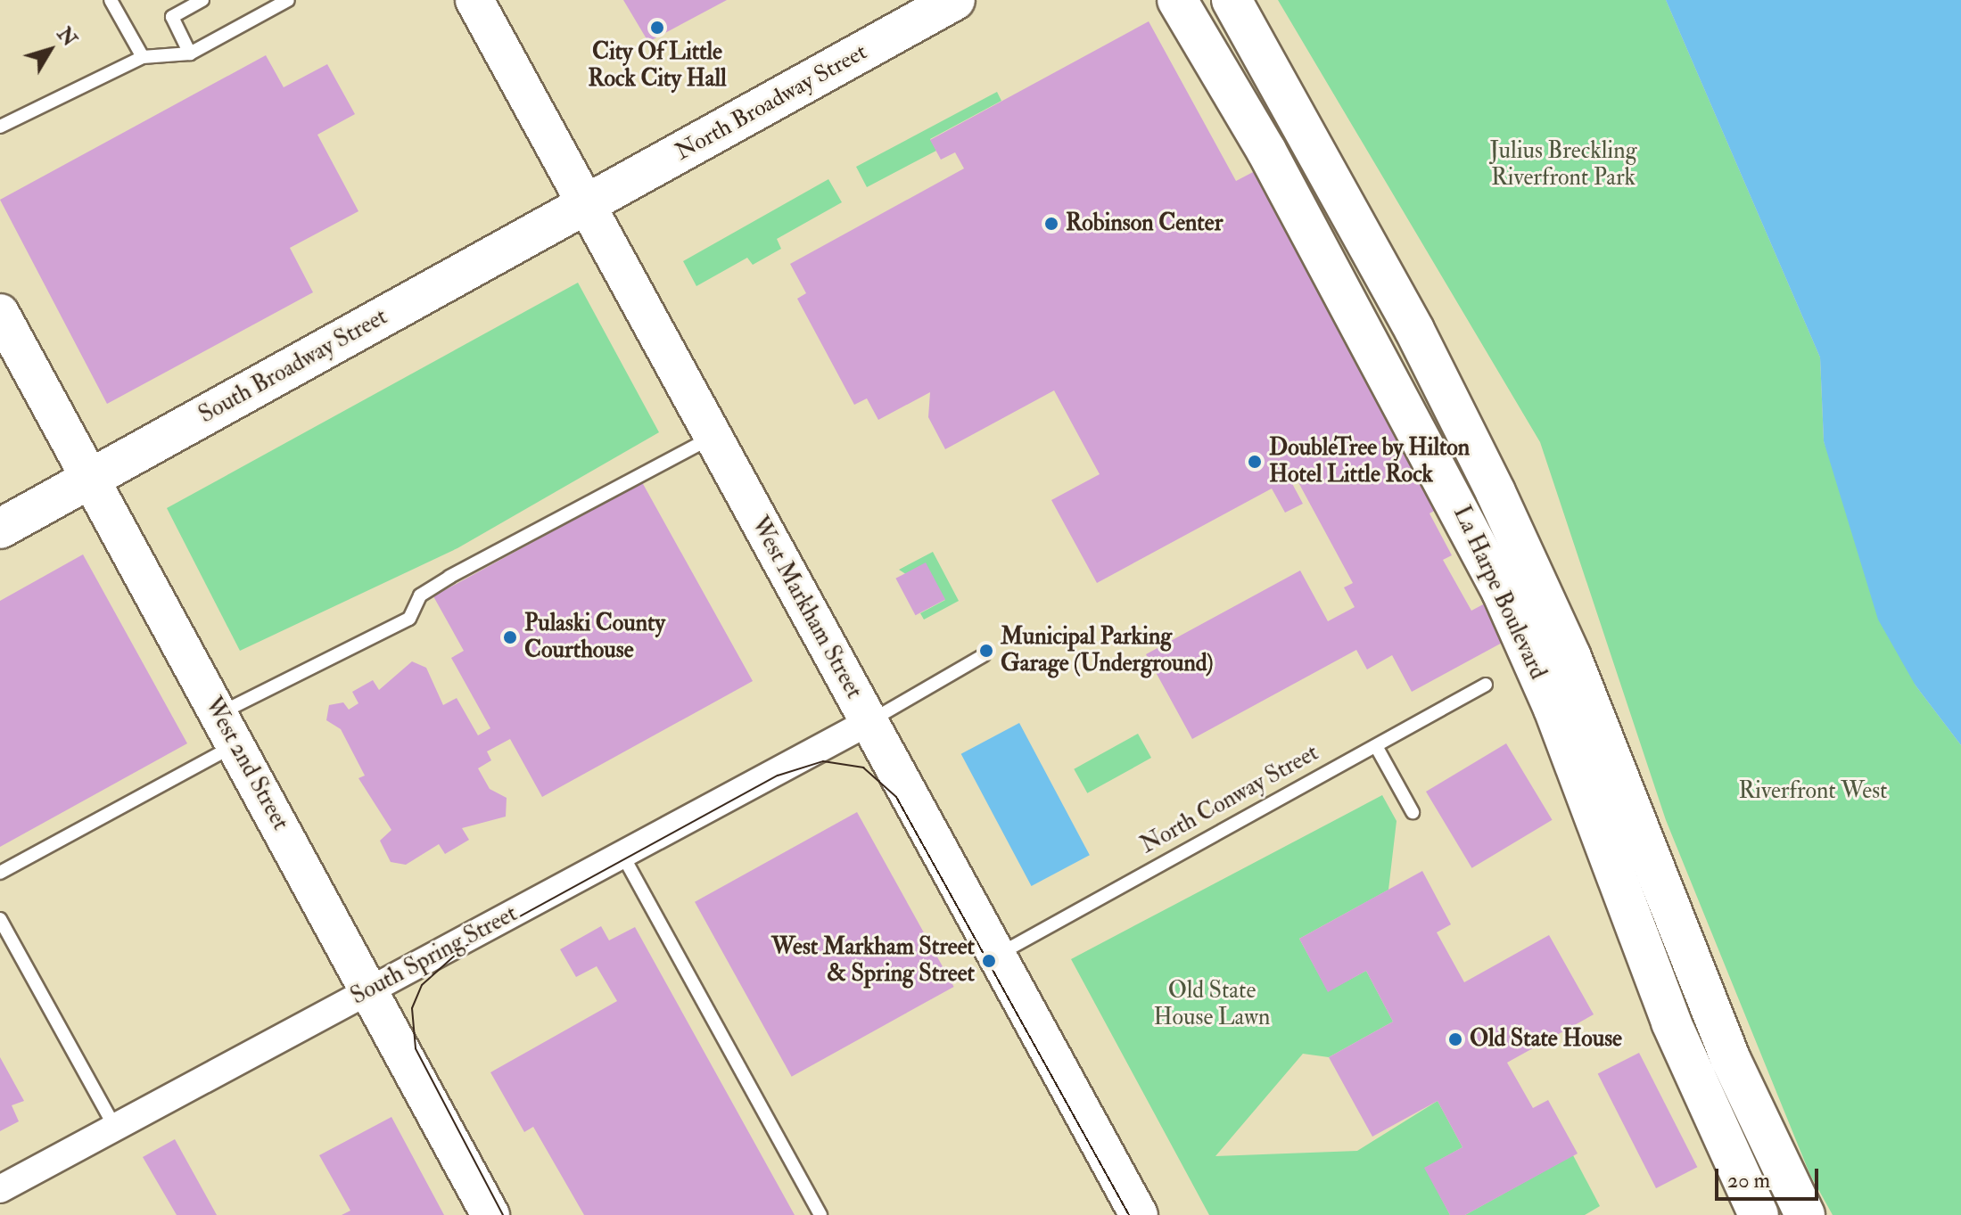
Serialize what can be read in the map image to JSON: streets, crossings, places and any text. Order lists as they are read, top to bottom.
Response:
{
  "streets": {
    "main road": ["North Broadway Street", "South Broadway Street", "La Harpe Boulevard"],
    "street": ["West Markham Street", "West 2nd Street", "South Spring Street"],
    "lane": ["North Conway Street"]
  },
  "crossings": [
    ["North Broadway Street", "South Broadway Street"],
    ["North Broadway Street", "West Markham Street"],
    ["South Broadway Street", "West Markham Street"],
    ["South Broadway Street", "West 2nd Street"],
    ["West Markham Street", "North Conway Street"],
    ["West Markham Street", "South Spring Street"],
    ["West 2nd Street", "South Spring Street"]
  ],
  "parks": ["Julius Breckling Riverfront Park", "Riverfront West", "Old State House Lawn"],
  "places": [
    "City Of Little Rock City Hall",
    "Robinson Center",
    "DoubleTree by Hilton Hotel Little Rock",
    "Pulaski County Courthouse",
    "Municipal Parking Garage (Underground)",
    "West Markham Street & Spring Street",
    "Old State House"
  ],
  "scale_bar": "20 m",
  "north": "top right"
}
